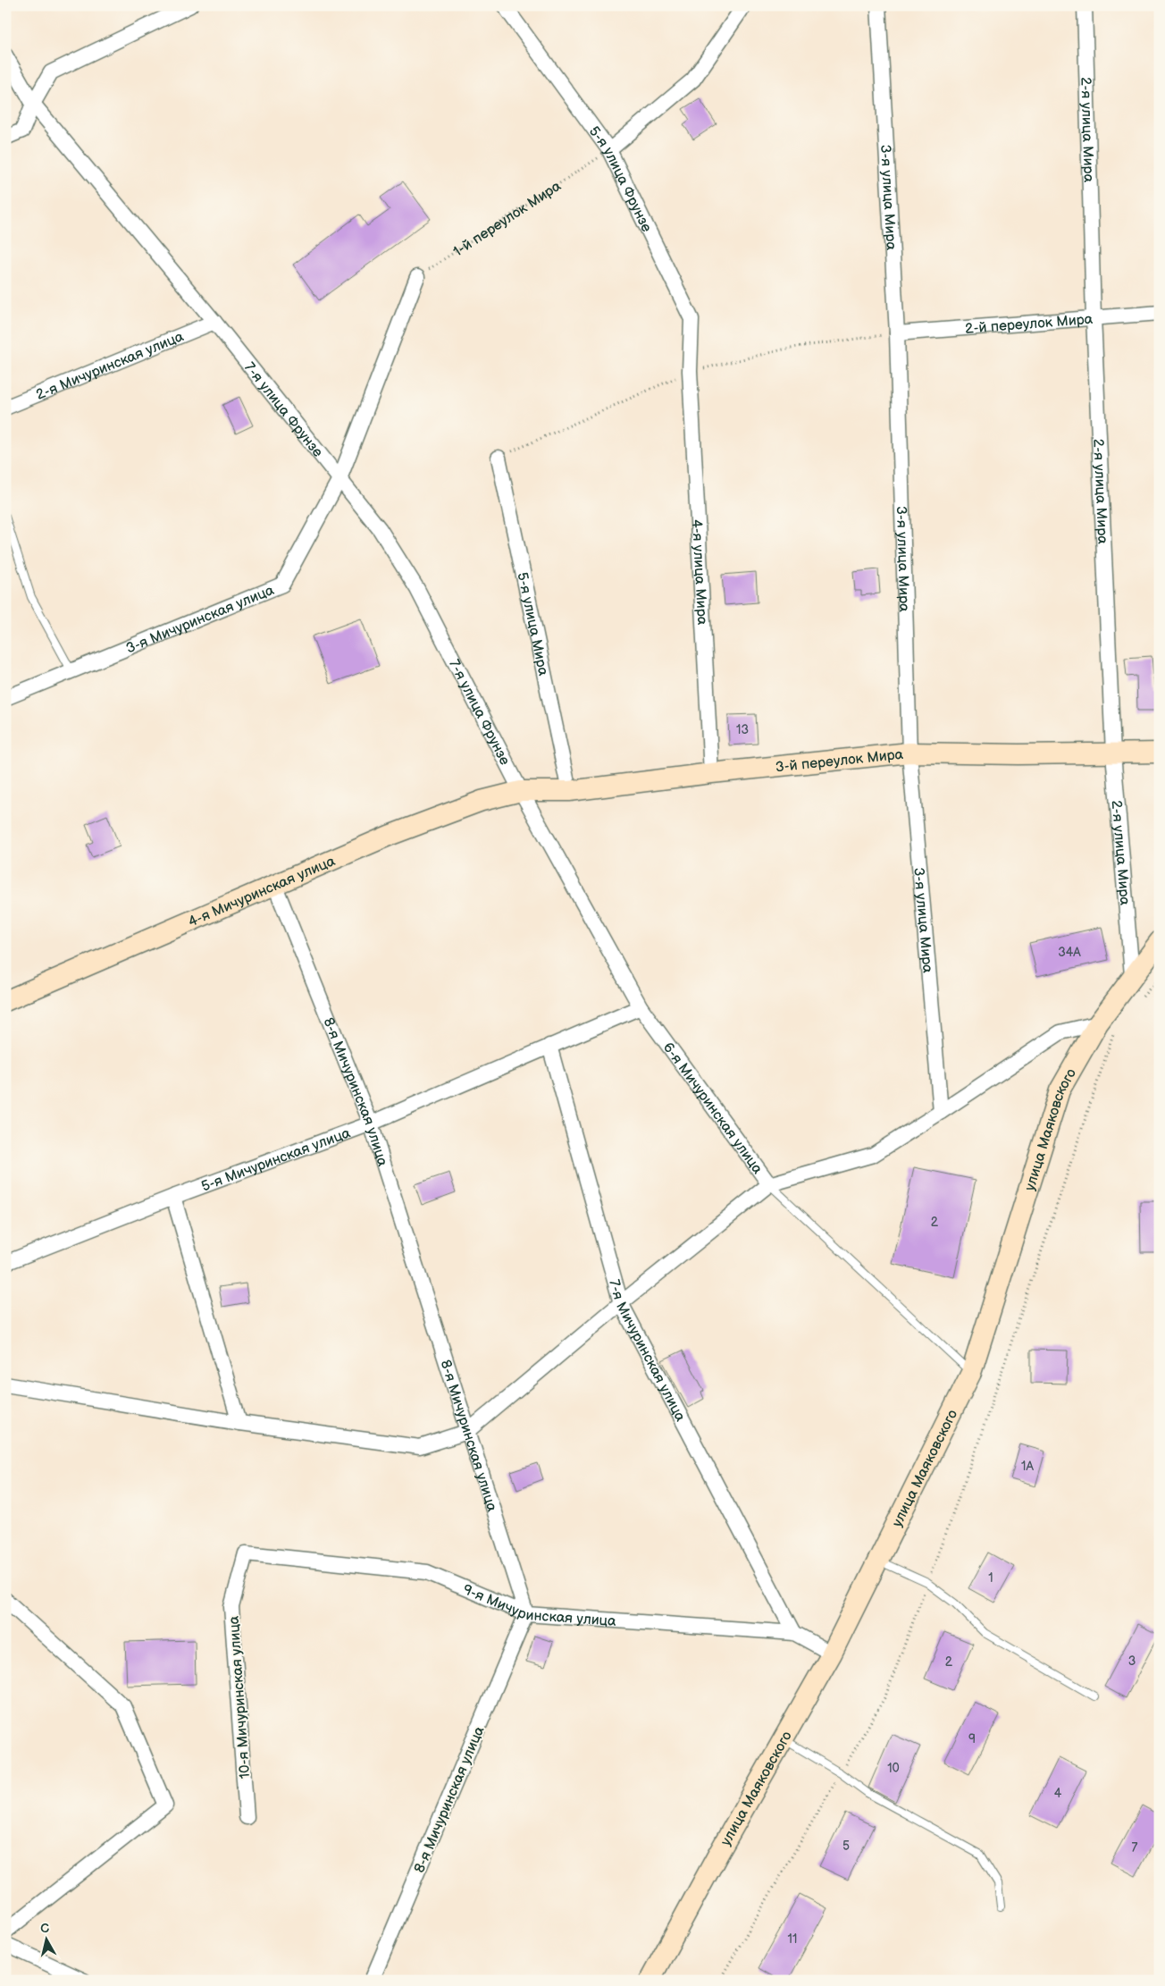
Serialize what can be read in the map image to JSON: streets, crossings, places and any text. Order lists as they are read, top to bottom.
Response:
{
  "streets": {
    "street": [
      "2-я улица Мира",
      "5-я улица Фрунзе",
      "3-я улица Мира",
      "2-й переулок Мира",
      "2-я Мичуринская улица",
      "7-я улица Фрунзе",
      "4-я улица Мира",
      "3-я Мичуринская улица",
      "5-я улица Мира",
      "3-й переулок Мира",
      "4-я Мичуринская улица",
      "8-я Мичуринская улица",
      "6-я Мичуринская улица",
      "улица Маяковского",
      "5-я Мичуринская улица",
      "7-я Мичуринская улица",
      "9-я Мичуринская улица",
      "10-я Мичуринская улица"
    ],
    "path": ["1-й переулок Мира"]
  },
  "crossings": [
    ["2-я улица Мира", "2-й переулок Мира"],
    ["2-я улица Мира", "3-й переулок Мира"],
    ["2-я улица Мира", "улица Маяковского"],
    ["5-я улица Фрунзе", "1-й переулок Мира"],
    ["5-я улица Фрунзе", "4-я улица Мира"],
    ["3-я улица Мира", "2-й переулок Мира"],
    ["3-я улица Мира", "3-й переулок Мира"],
    ["2-я Мичуринская улица", "7-я улица Фрунзе"],
    ["7-я улица Фрунзе", "3-я Мичуринская улица"],
    ["7-я улица Фрунзе", "3-й переулок Мира"],
    ["7-я улица Фрунзе", "4-я Мичуринская улица"],
    ["7-я улица Фрунзе", "6-я Мичуринская улица"],
    ["4-я улица Мира", "3-й переулок Мира"],
    ["5-я улица Мира", "3-й переулок Мира"],
    ["3-й переулок Мира", "4-я Мичуринская улица"],
    ["3-й переулок Мира", "6-я Мичуринская улица"],
    ["4-я Мичуринская улица", "8-я Мичуринская улица"],
    ["4-я Мичуринская улица", "6-я Мичуринская улица"],
    ["8-я Мичуринская улица", "5-я Мичуринская улица"],
    ["8-я Мичуринская улица", "9-я Мичуринская улица"],
    ["6-я Мичуринская улица", "улица Маяковского"],
    ["6-я Мичуринская улица", "5-я Мичуринская улица"],
    ["улица Маяковского", "9-я Мичуринская улица"],
    ["5-я Мичуринская улица", "7-я Мичуринская улица"],
    ["7-я Мичуринская улица", "9-я Мичуринская улица"],
    ["9-я Мичуринская улица", "10-я Мичуринская улица"]
  ],
  "house_numbers": [
    "13",
    "34А",
    "2",
    "1А",
    "1",
    "3",
    "2",
    "9",
    "10",
    "4",
    "5",
    "7",
    "11"
  ],
  "north": "top"
}
